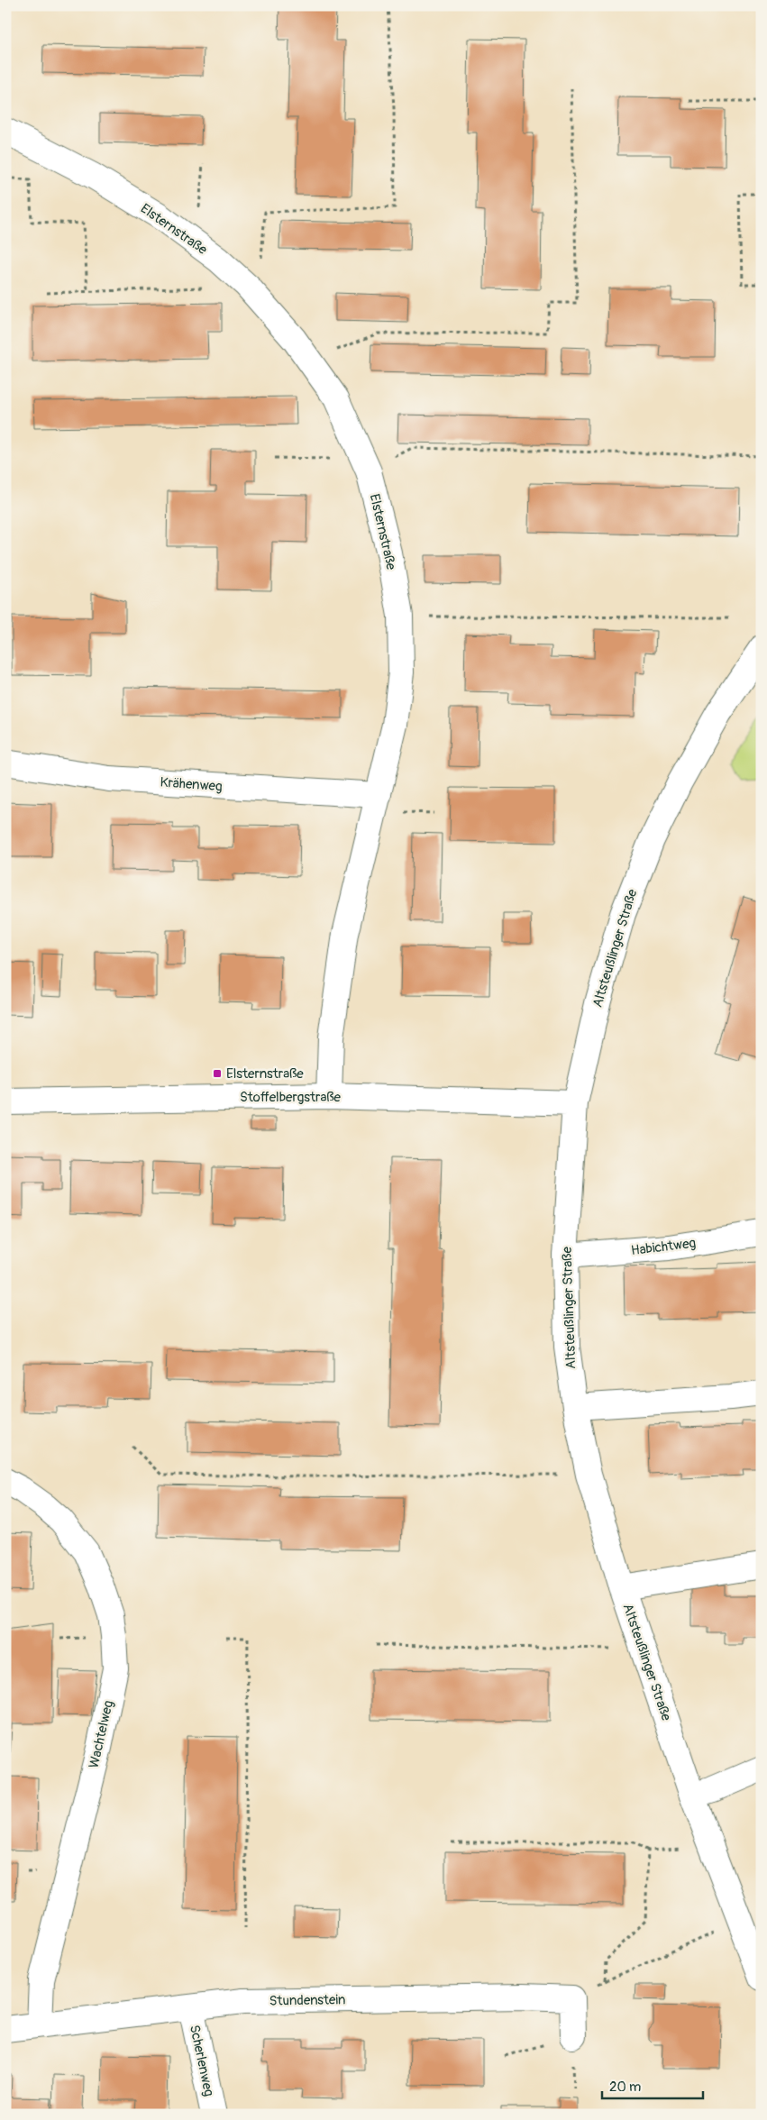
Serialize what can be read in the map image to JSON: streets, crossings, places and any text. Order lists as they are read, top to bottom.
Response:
{
  "streets": {
    "street": [
      "Elsternstraße",
      "Krähenweg",
      "Altsteußlinger Straße",
      "Stoffelbergstraße",
      "Habichtweg",
      "Wachtelweg",
      "Stundenstein",
      "Scherlenweg"
    ]
  },
  "crossings": [
    ["Elsternstraße", "Krähenweg"],
    ["Elsternstraße", "Stoffelbergstraße"],
    ["Altsteußlinger Straße", "Stoffelbergstraße"],
    ["Altsteußlinger Straße", "Habichtweg"],
    ["Wachtelweg", "Stundenstein"],
    ["Stundenstein", "Scherlenweg"]
  ],
  "places": {
    "transit": ["Elsternstraße"]
  },
  "scale_bar": "20 m"
}
